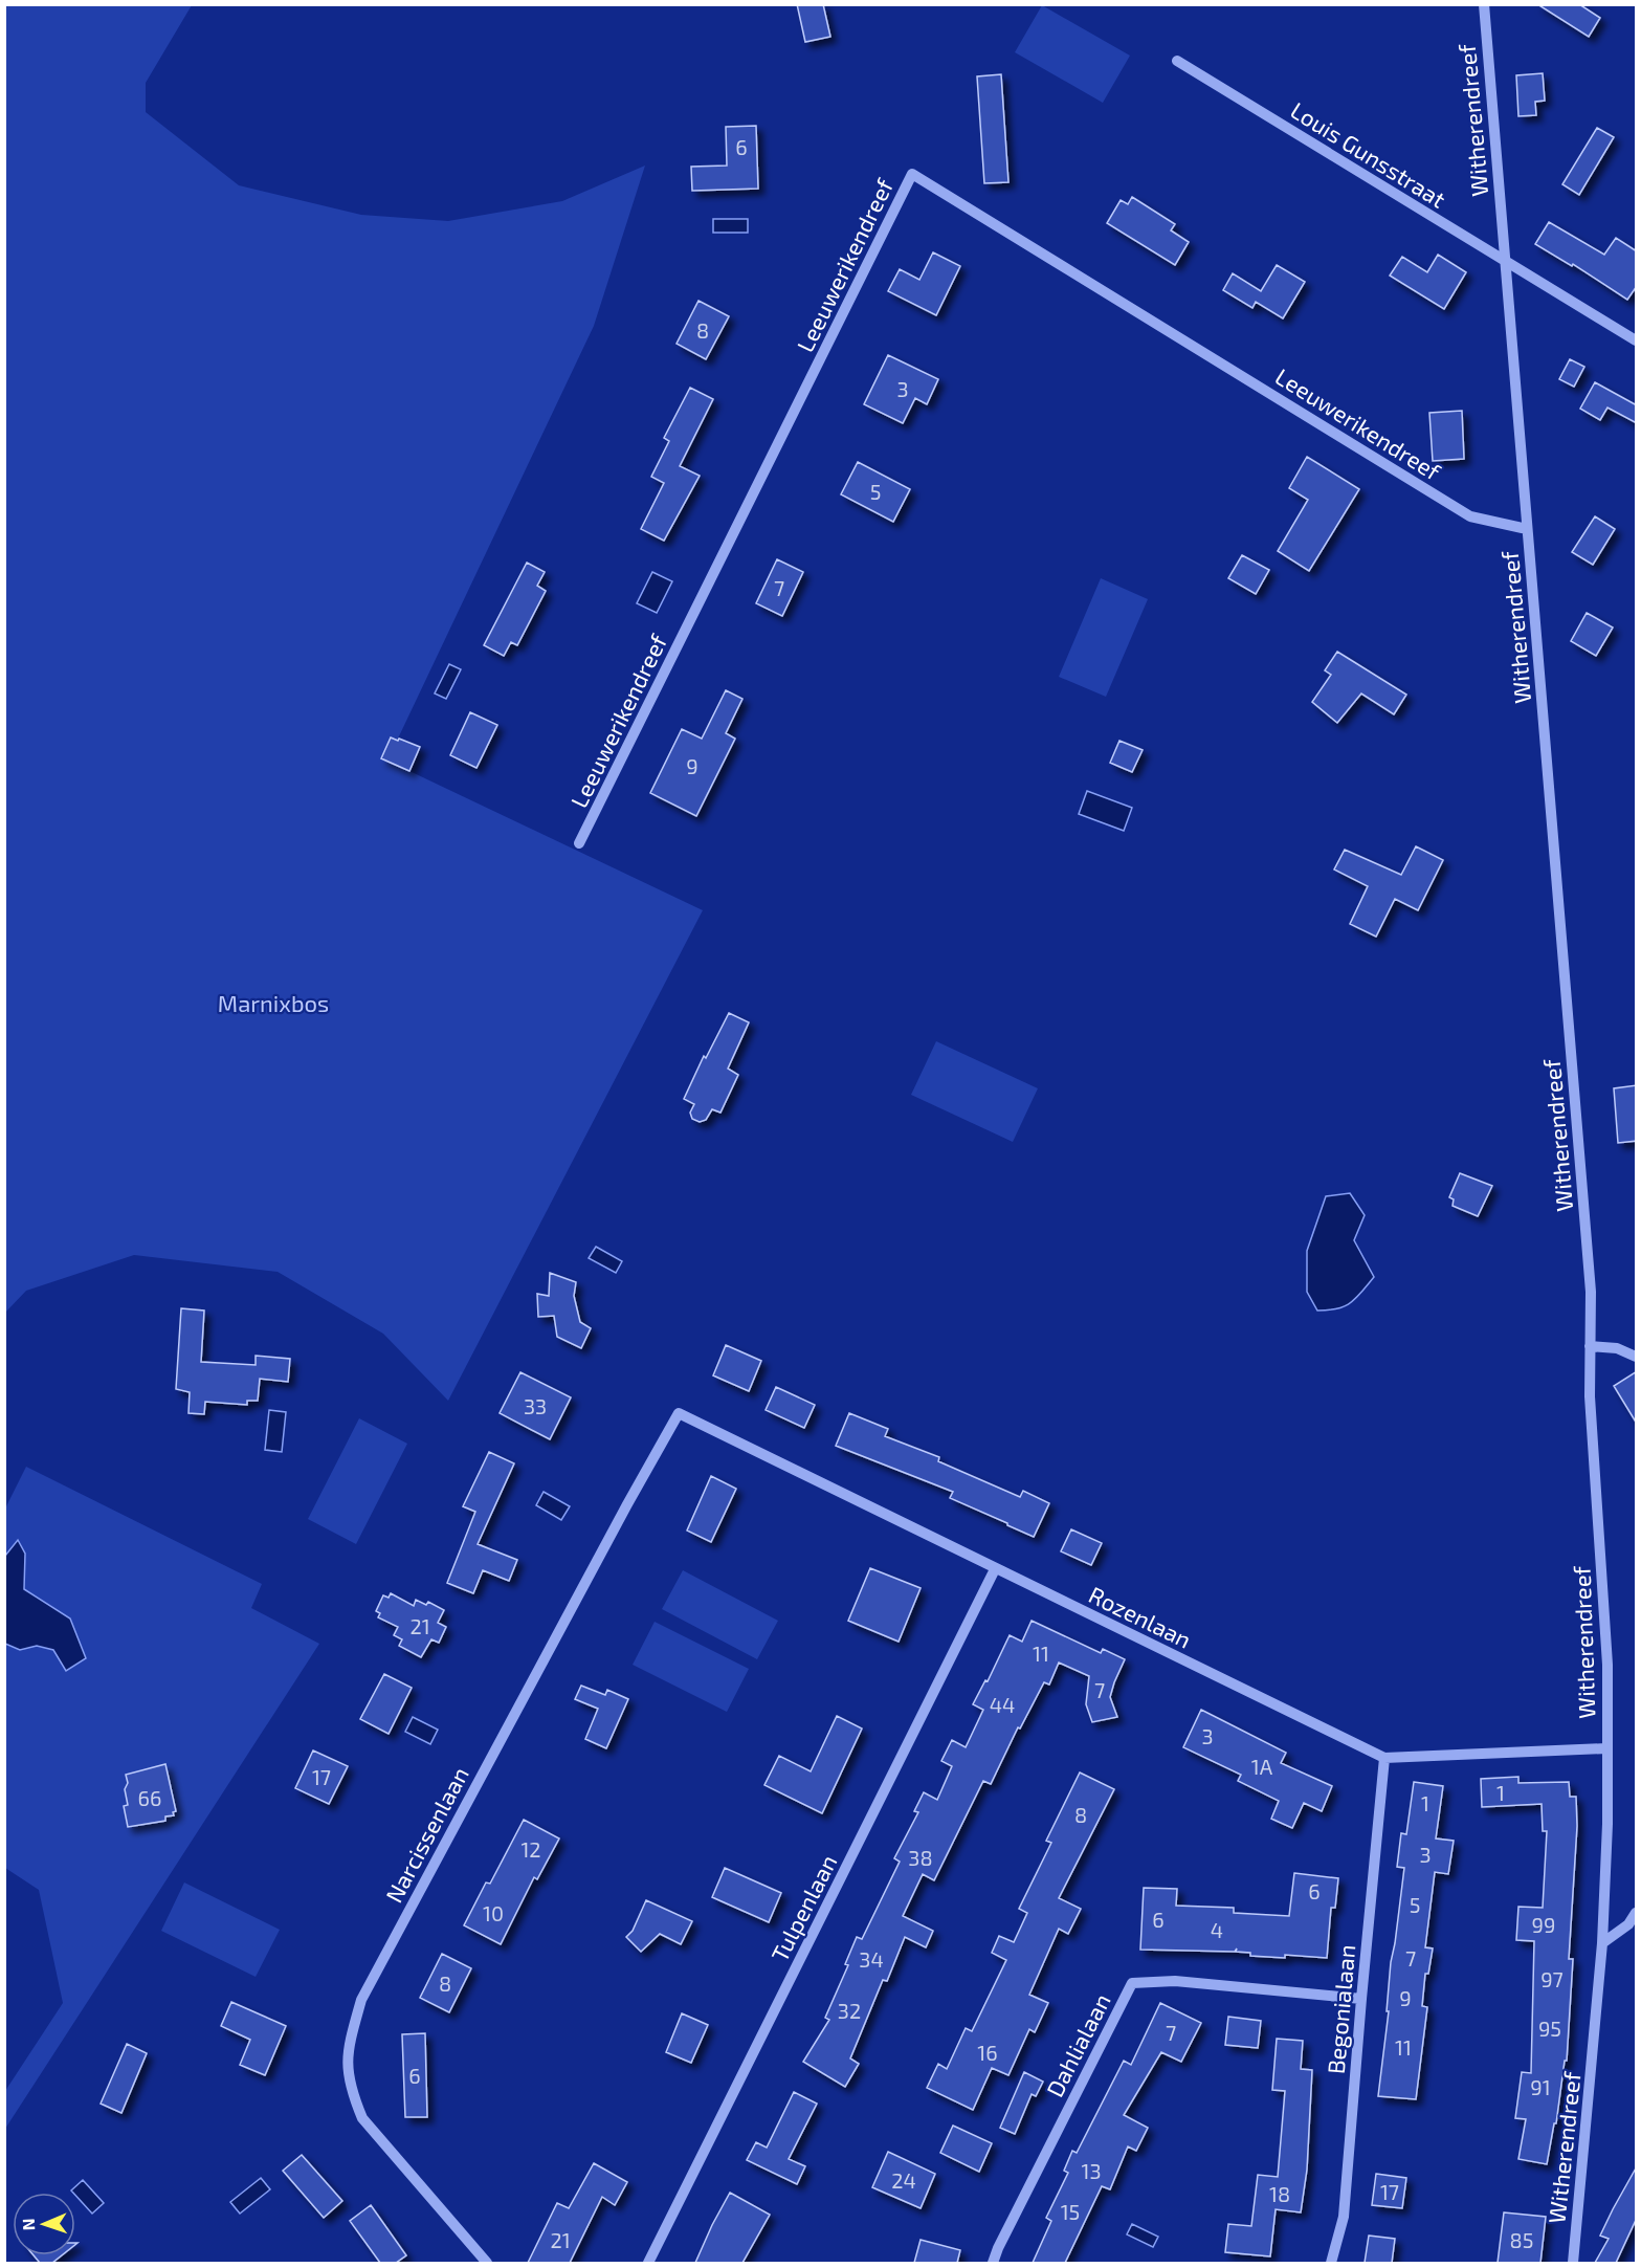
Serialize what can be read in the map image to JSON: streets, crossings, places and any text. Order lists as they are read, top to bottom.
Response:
{
  "streets": {
    "street": [
      "Witherendreef",
      "Louis Gunsstraat",
      "Leeuwerikendreef",
      "Rozenlaan",
      "Narcissenlaan",
      "Tulpenlaan",
      "Begonialaan",
      "Dahlialaan"
    ]
  },
  "crossings": [
    ["Witherendreef", "Louis Gunsstraat"],
    ["Witherendreef", "Leeuwerikendreef"],
    ["Witherendreef", "Rozenlaan"],
    ["Rozenlaan", "Narcissenlaan"],
    ["Rozenlaan", "Tulpenlaan"],
    ["Rozenlaan", "Begonialaan"],
    ["Begonialaan", "Dahlialaan"]
  ],
  "parks": ["Marnixbos"],
  "house_numbers": [
    "6",
    "8",
    "3",
    "5",
    "7",
    "9",
    "33",
    "21",
    "11",
    "7",
    "44",
    "3",
    "1A",
    "17",
    "1",
    "66",
    "1",
    "8",
    "12",
    "3",
    "38",
    "6",
    "5",
    "10",
    "6",
    "99",
    "4",
    "7",
    "34",
    "97",
    "8",
    "9",
    "32",
    "95",
    "7",
    "11",
    "16",
    "6",
    "91",
    "13",
    "24",
    "17",
    "18",
    "15",
    "21",
    "85"
  ],
  "north": "left"
}
